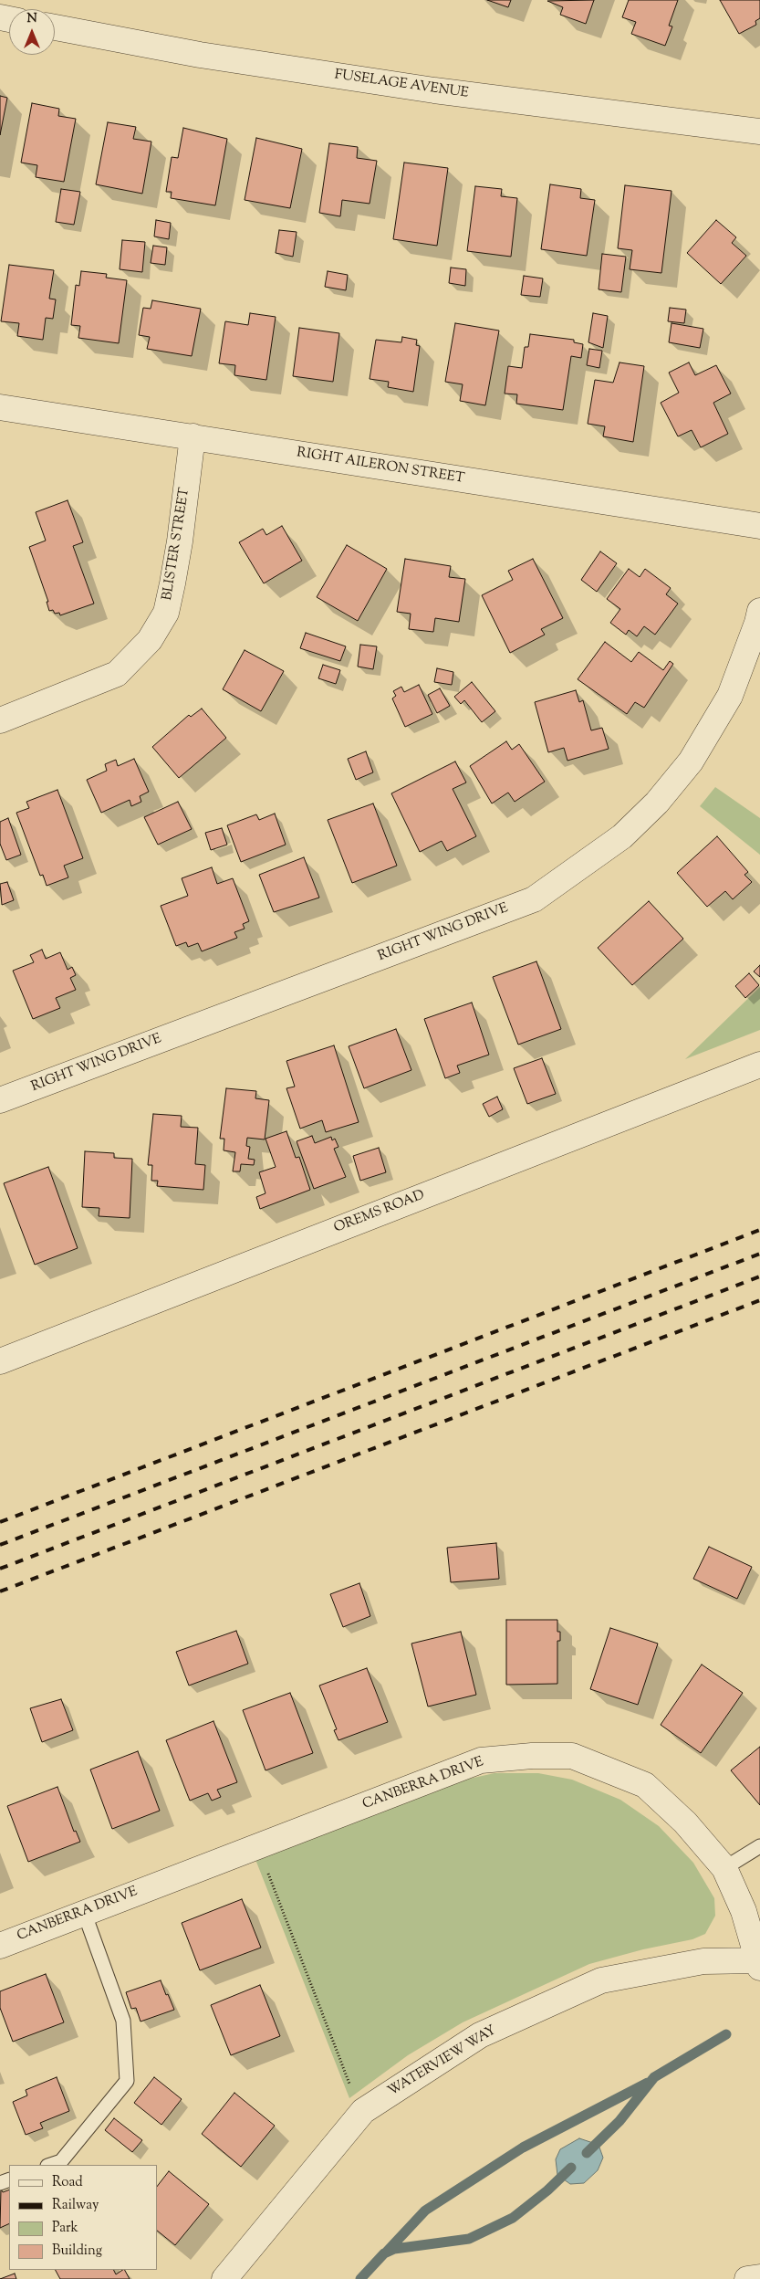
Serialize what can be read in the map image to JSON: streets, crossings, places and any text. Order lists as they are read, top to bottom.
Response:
{
  "streets": {
    "street": [
      "FUSELAGE AVENUE",
      "RIGHT AILERON STREET",
      "BLISTER STREET",
      "RIGHT WING DRIVE",
      "OREMS ROAD",
      "CANBERRA DRIVE",
      "WATERVIEW WAY"
    ]
  },
  "crossings": [
    ["RIGHT AILERON STREET", "BLISTER STREET"],
    ["CANBERRA DRIVE", "WATERVIEW WAY"]
  ],
  "legend": [
    "Road",
    "Railway",
    "Park",
    "Building"
  ],
  "north": "top"
}
